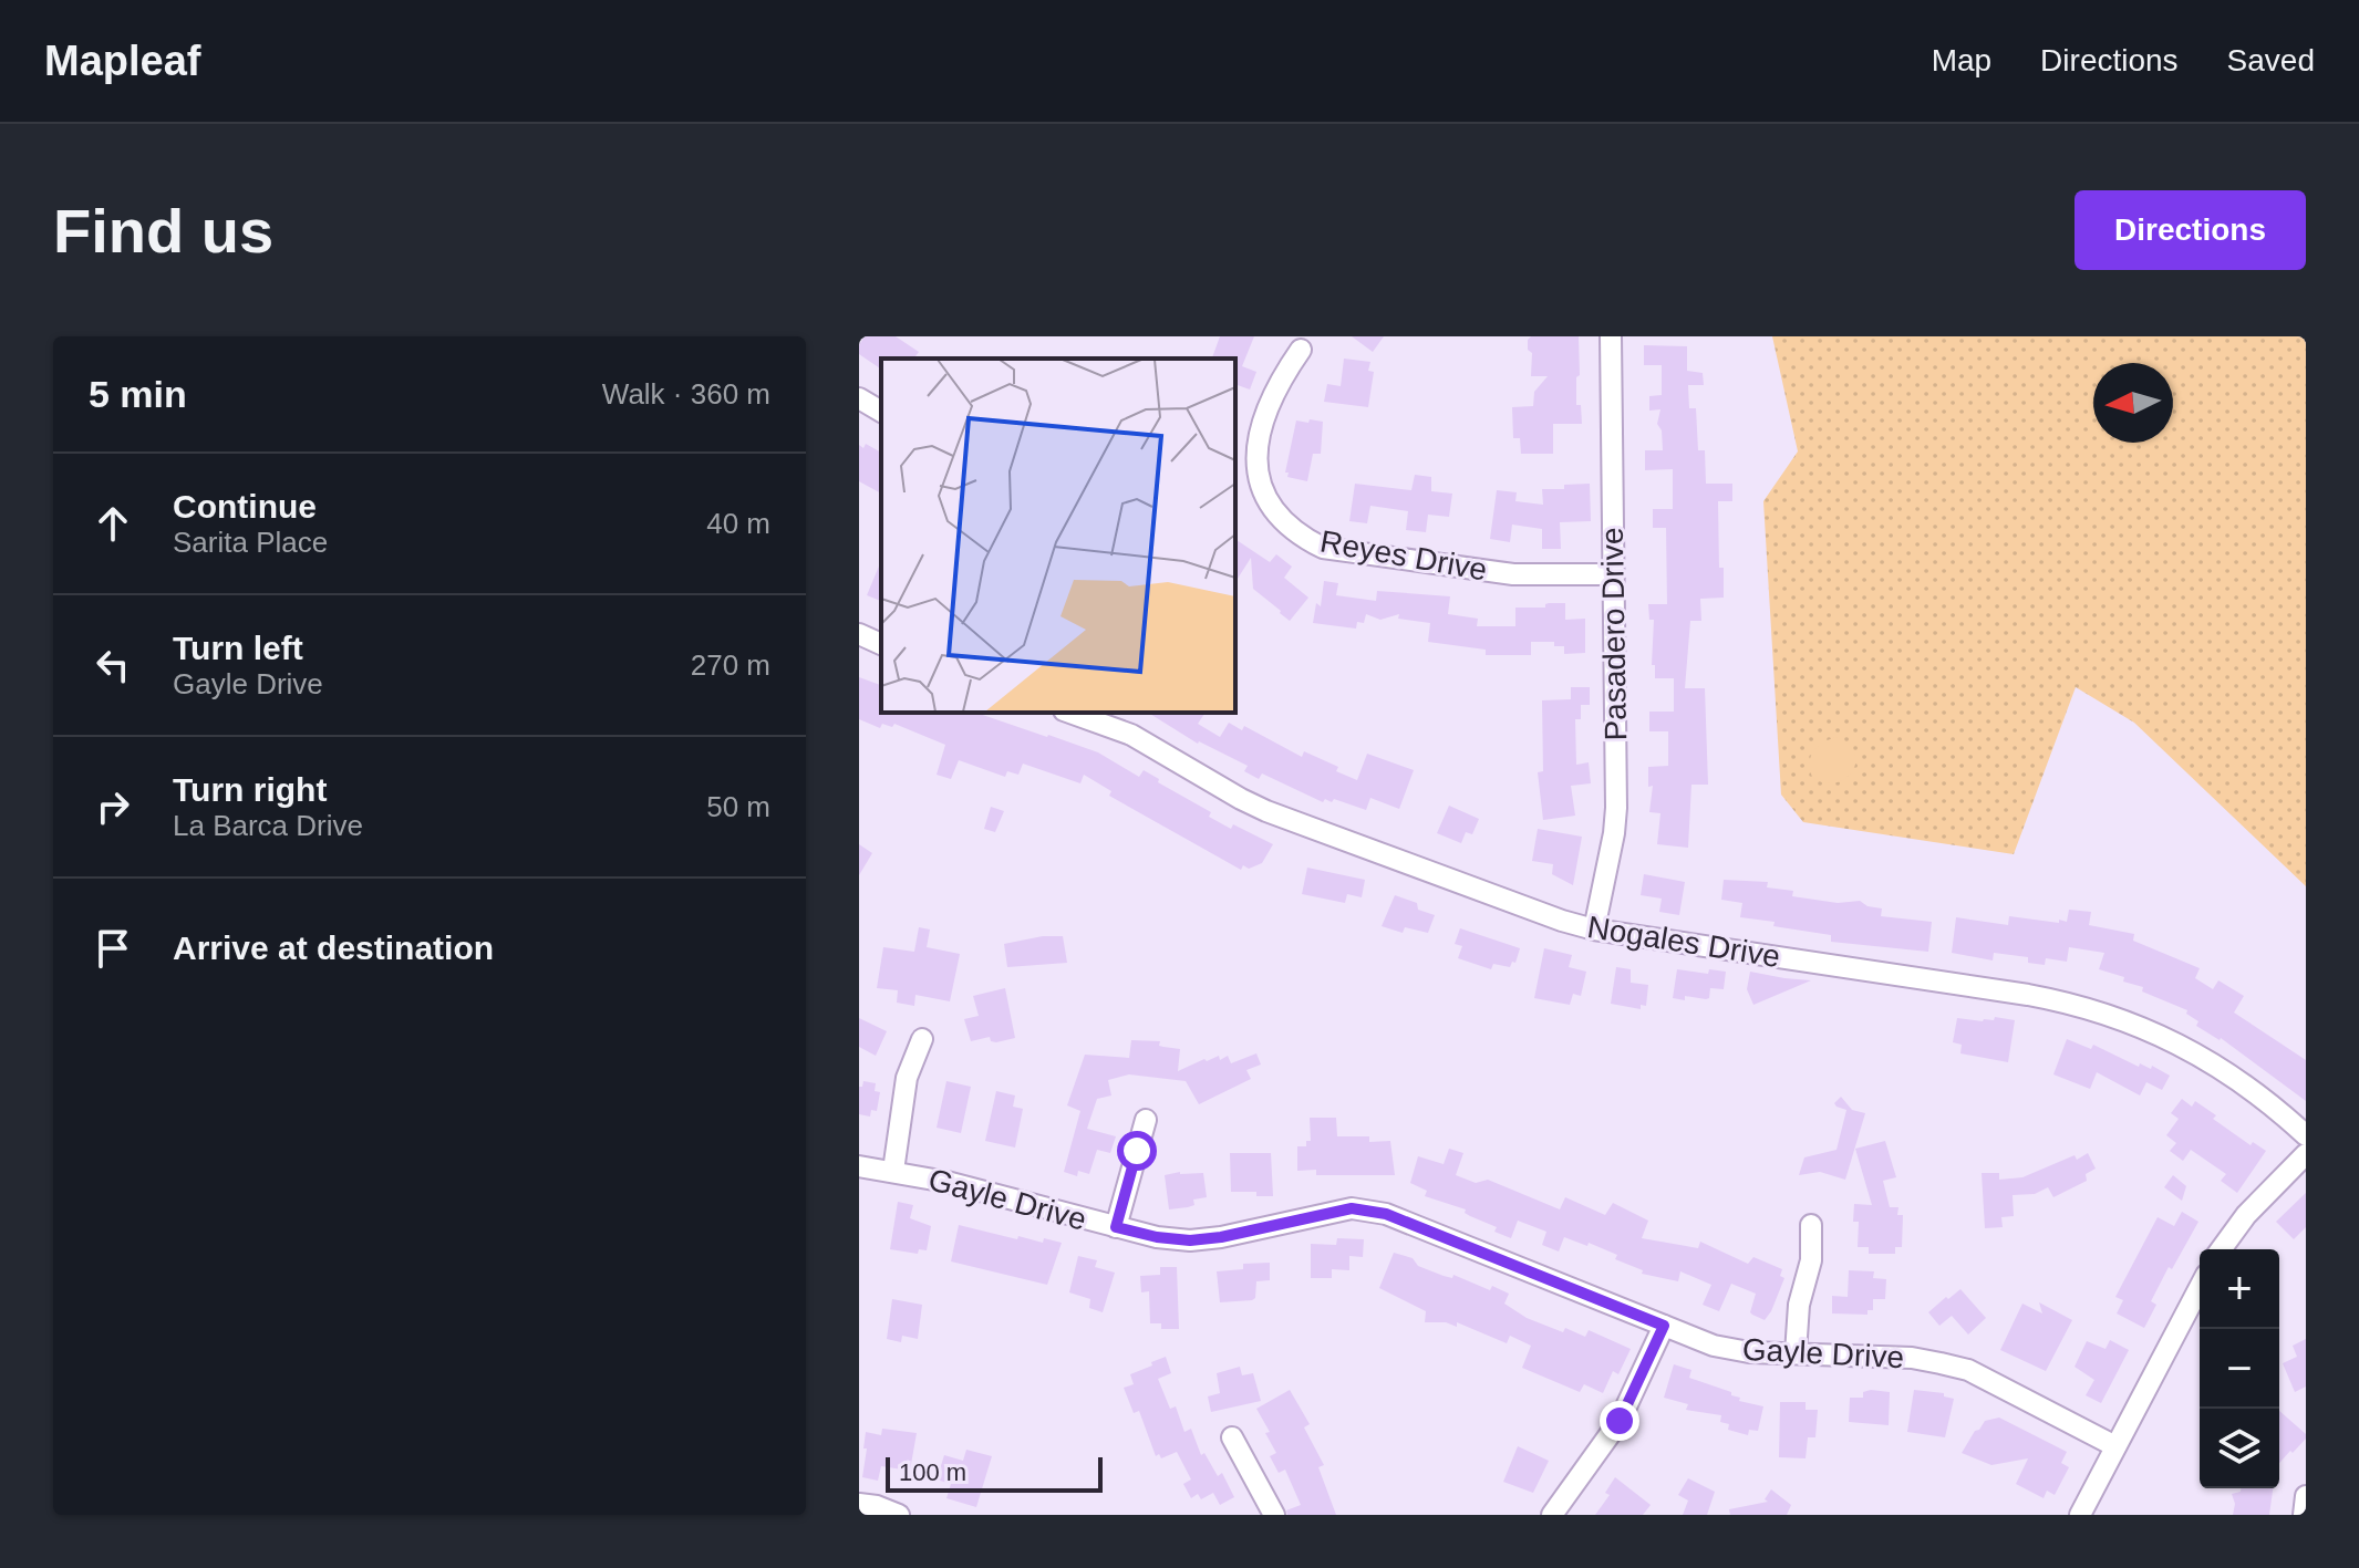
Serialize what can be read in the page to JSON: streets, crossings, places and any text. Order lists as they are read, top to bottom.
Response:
{
  "streets": {
    "street": [
      "Reyes Drive",
      "Pasadero Drive",
      "Nogales Drive",
      "Gayle Drive"
    ]
  },
  "crossings": [
    ["Reyes Drive", "Pasadero Drive"],
    ["Pasadero Drive", "Nogales Drive"]
  ],
  "scale_bar": "100 m",
  "north": "left",
  "page": {
    "header": "Mapleaf",
    "nav": ["Map", "Directions", "Saved"],
    "buttons": "Directions",
    "title": "Find us",
    "heading": ["5 min", "Walk · 360 m"],
    "list": [
      ["Continue", "Sarita Place", "40 m"],
      ["Turn left", "Gayle Drive", "270 m"],
      ["Turn right", "La Barca Drive", "50 m"],
      "Arrive at destination"
    ],
    "map_buttons": ["+", "−"],
    "scale": "100 m"
  }
}
